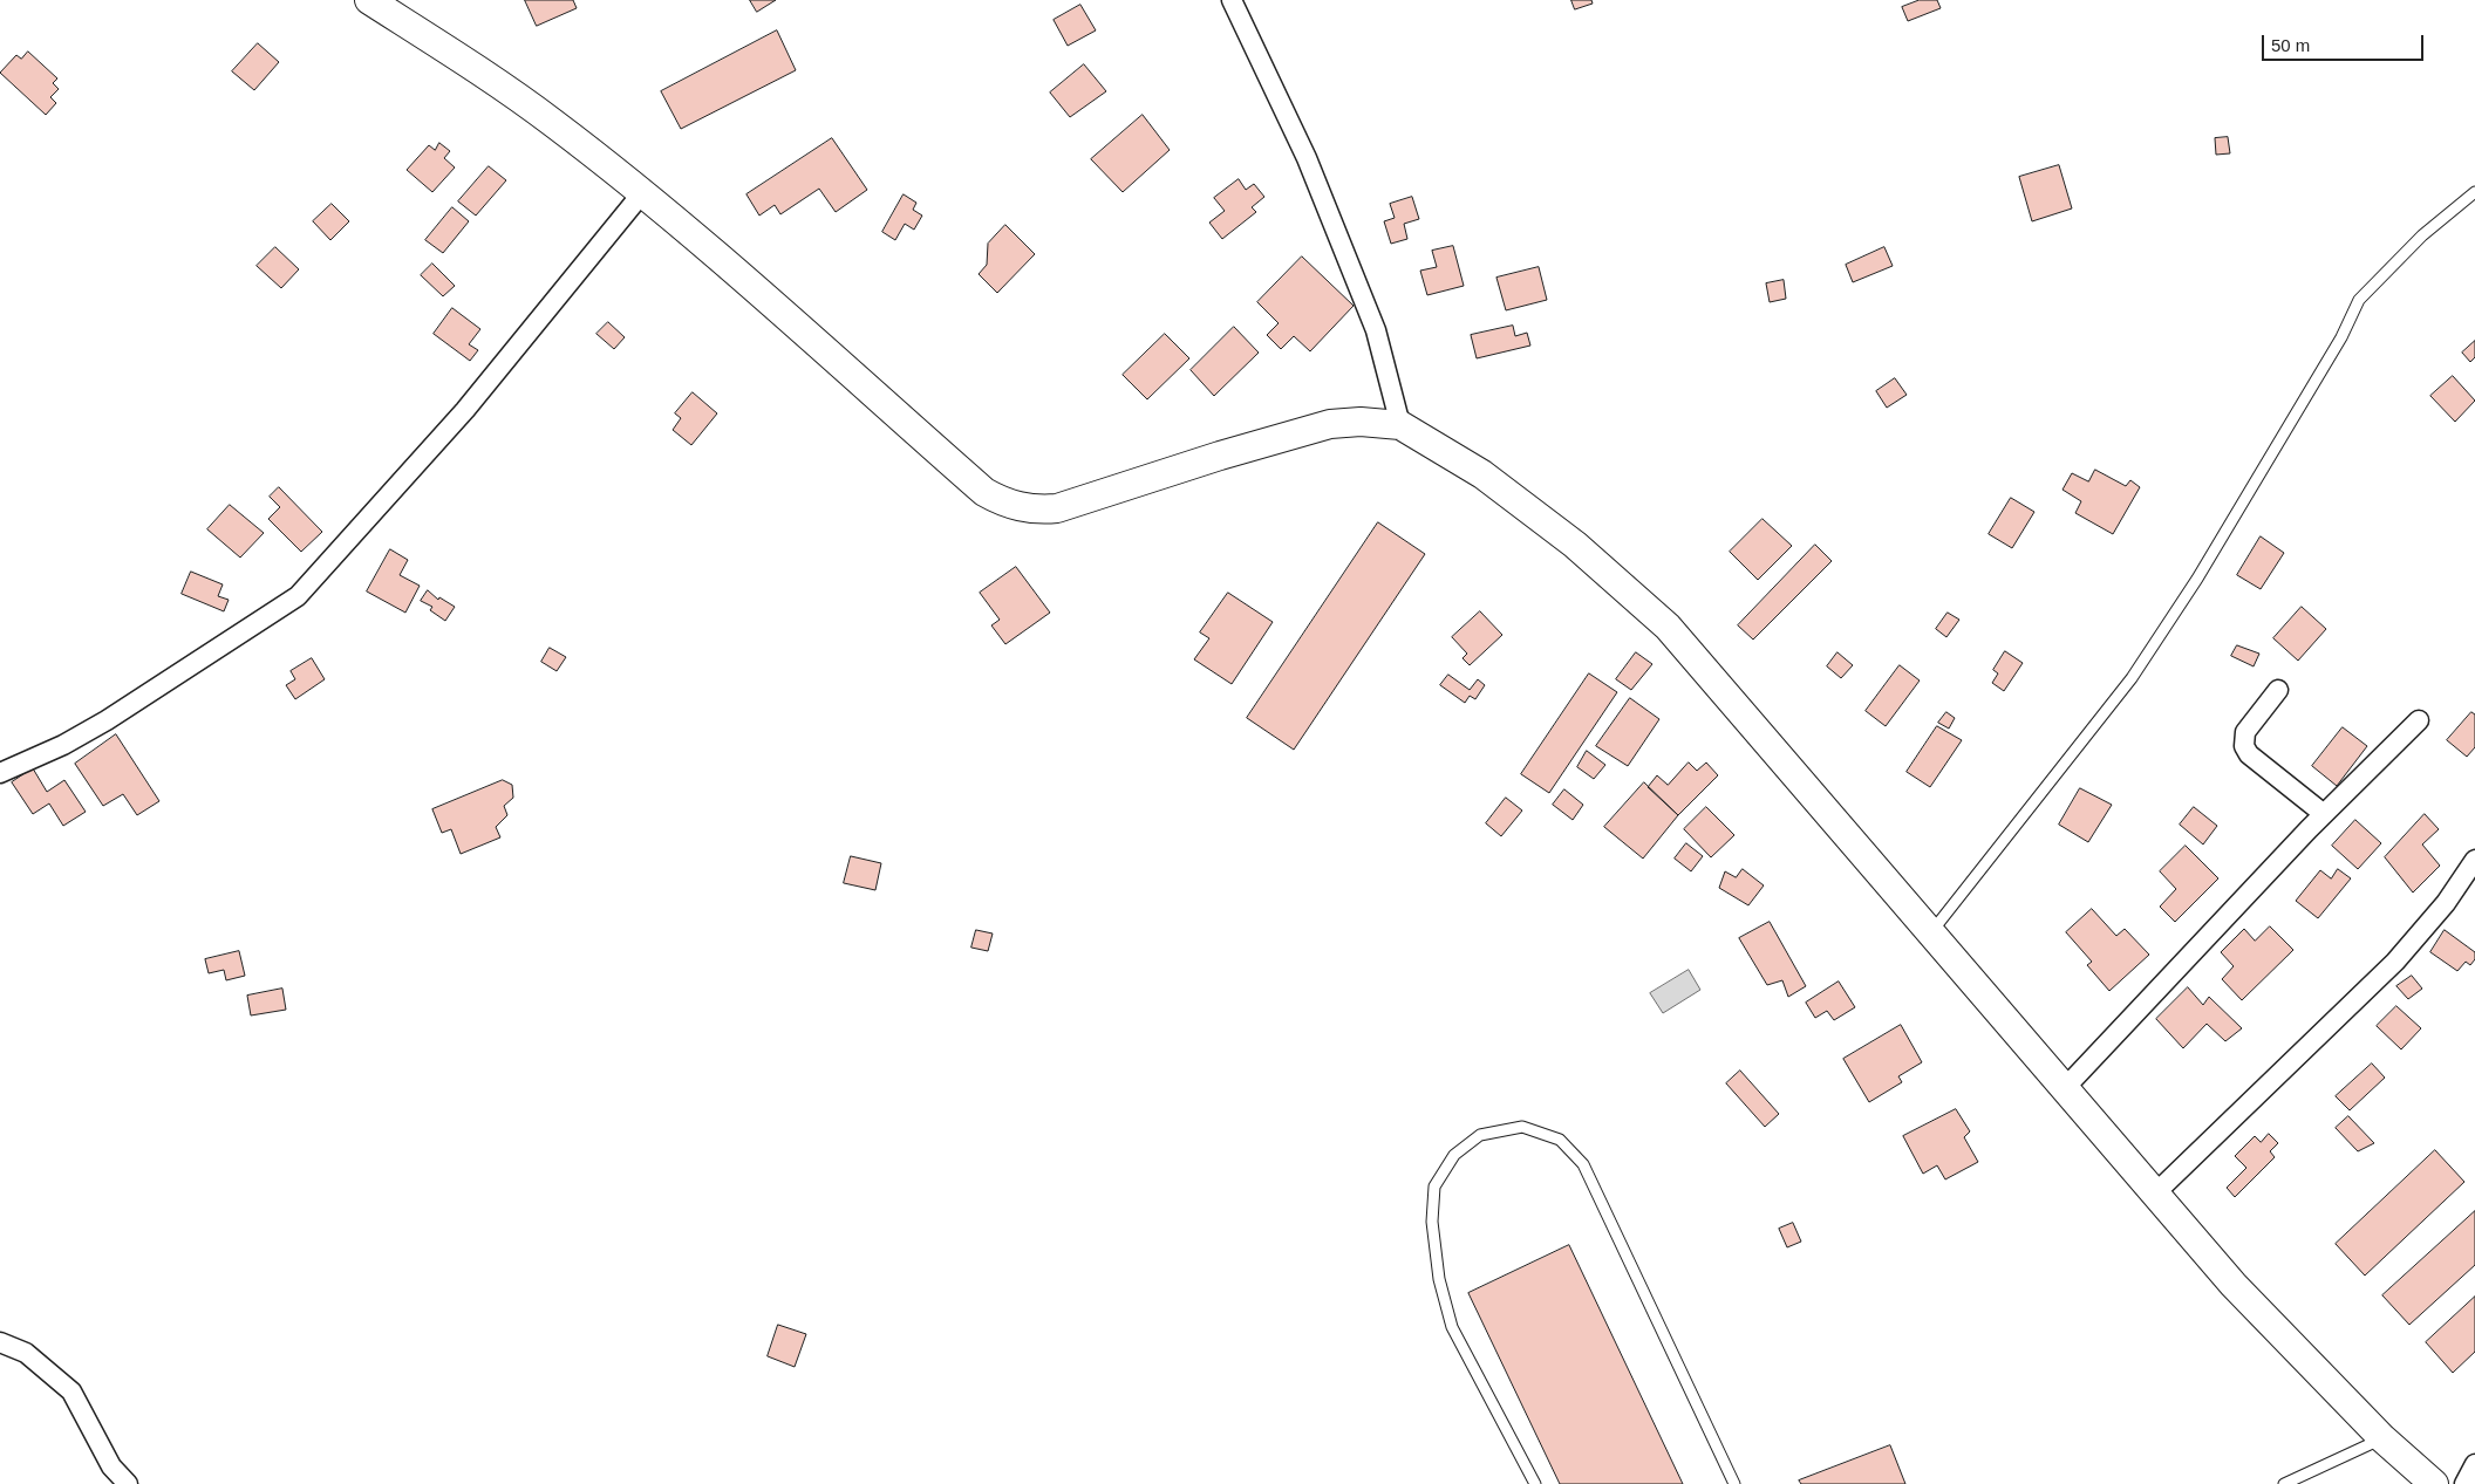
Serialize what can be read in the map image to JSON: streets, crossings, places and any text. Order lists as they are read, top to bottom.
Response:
{
  "scale_bar": "50 m"
}
